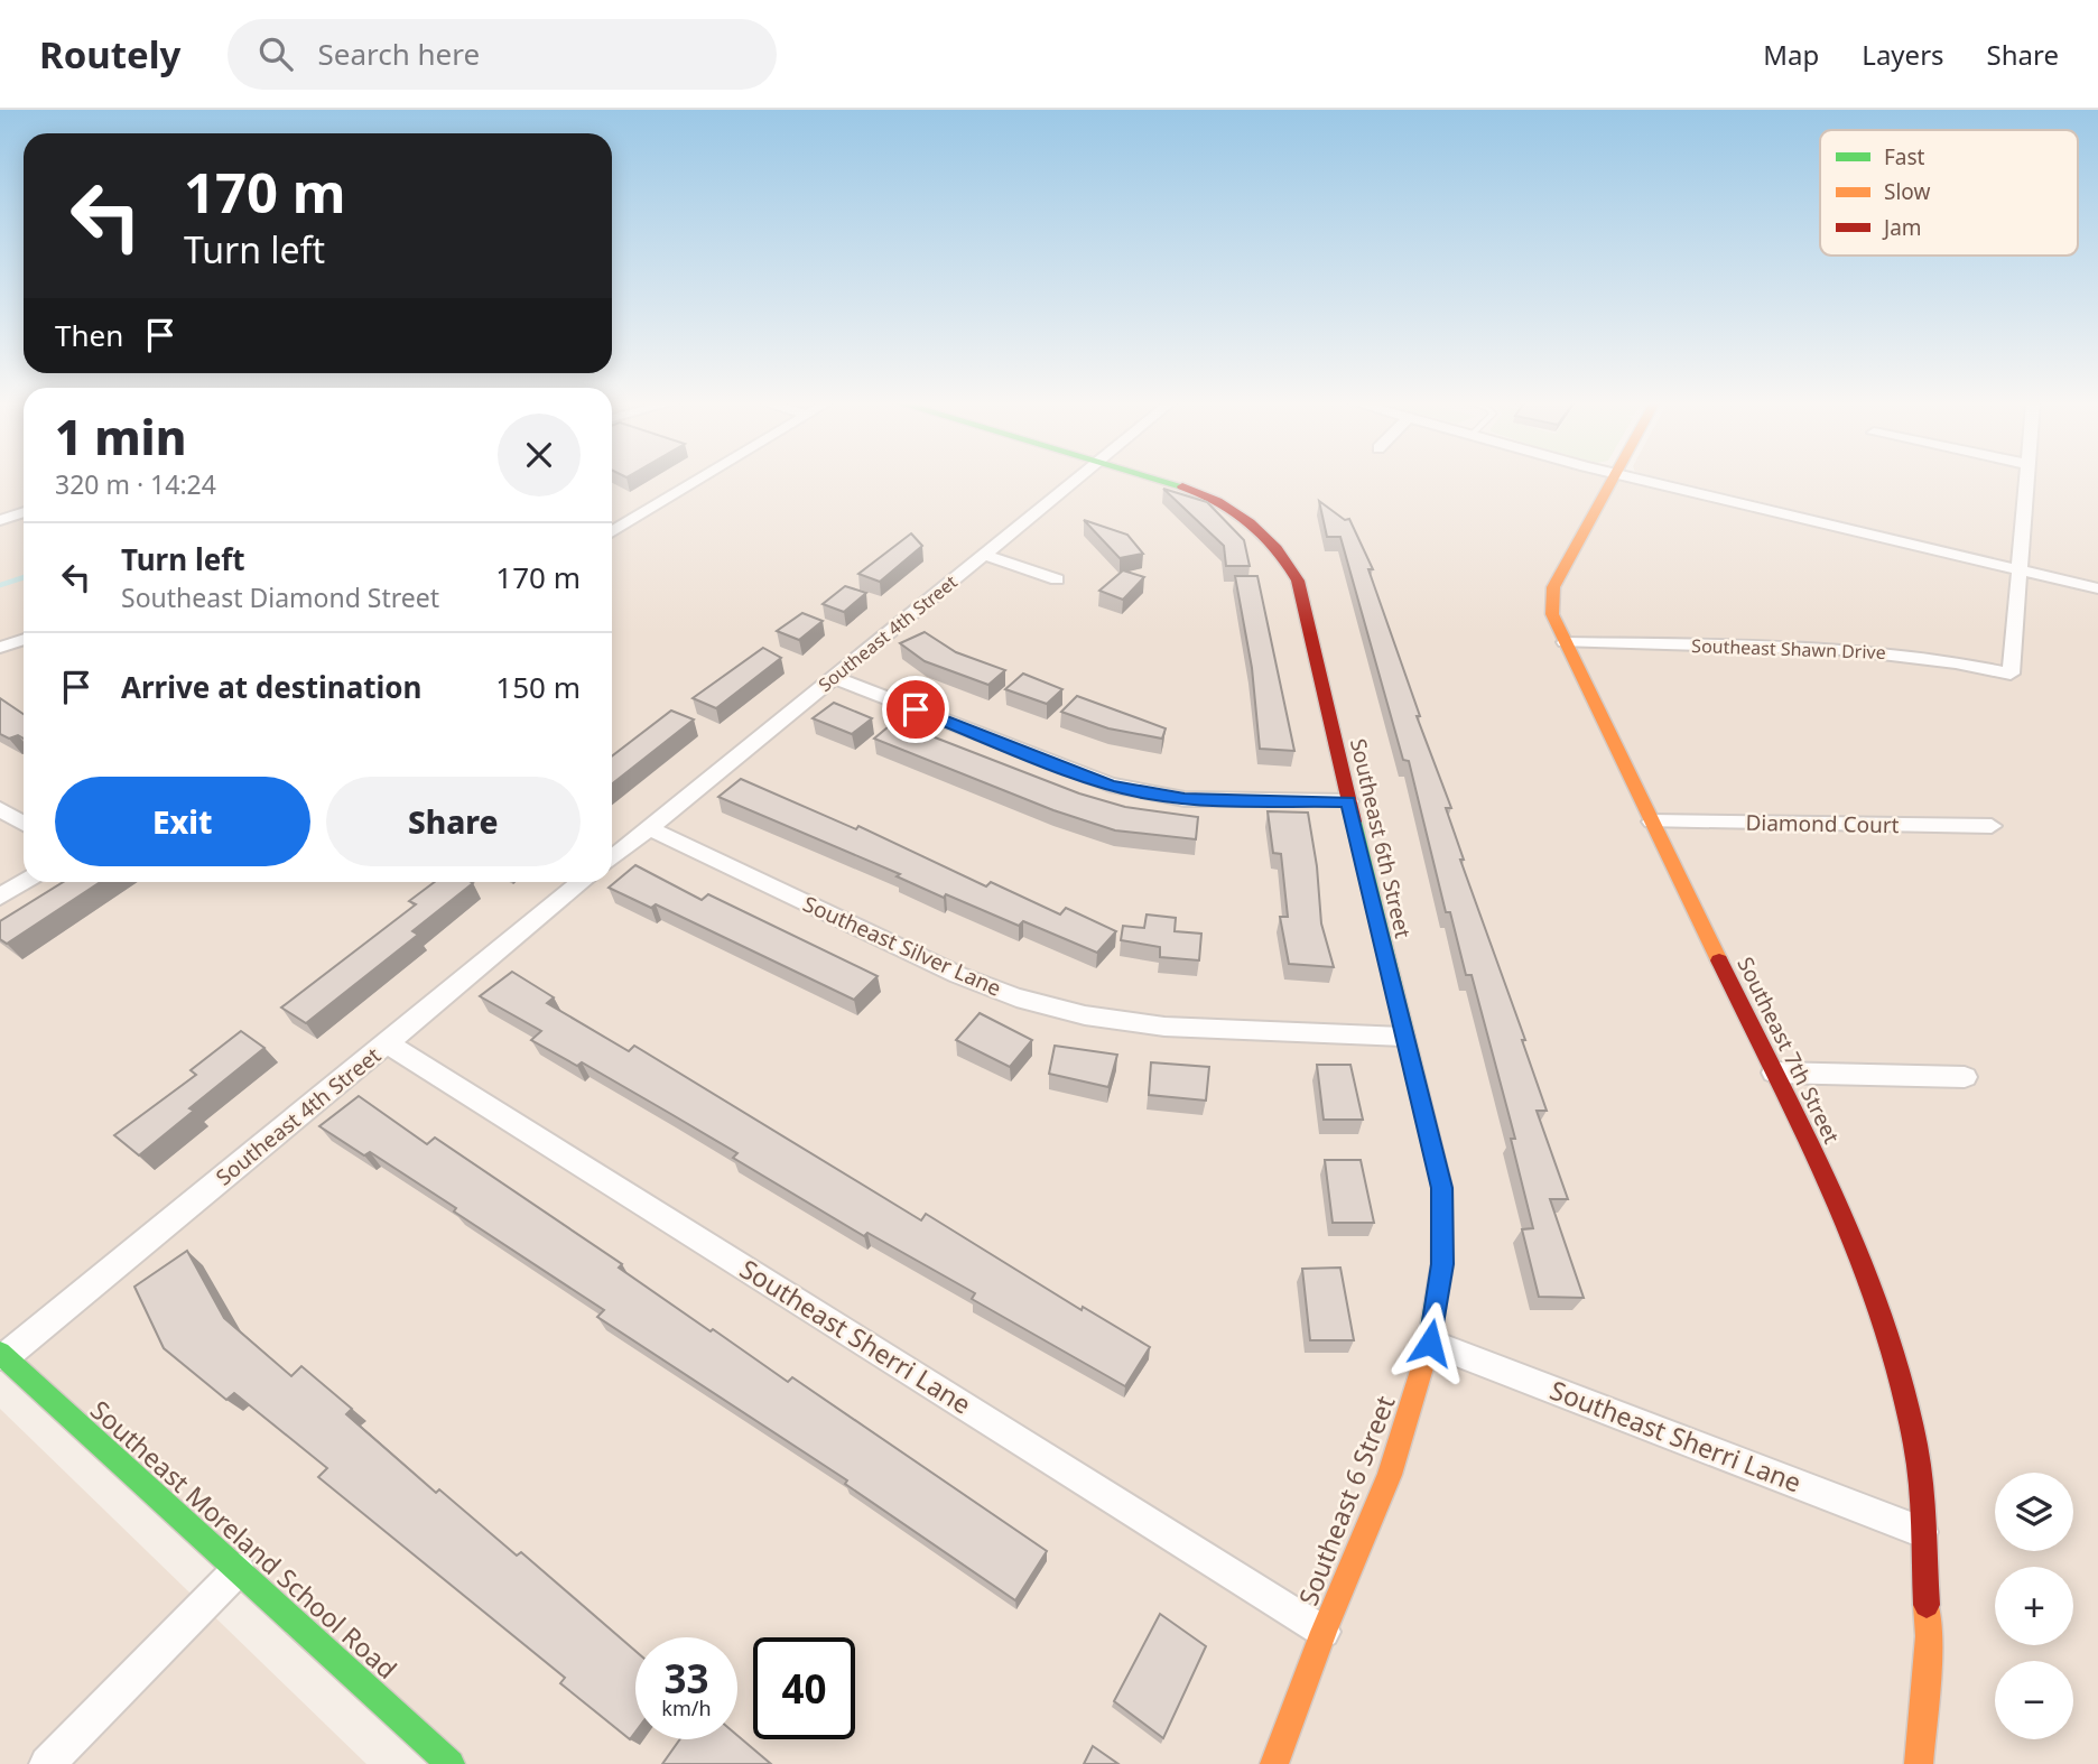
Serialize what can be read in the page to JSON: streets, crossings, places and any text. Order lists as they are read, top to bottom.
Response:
{
  "streets": {
    "street": [
      "Southeast 4th Street",
      "Southeast Shawn Drive",
      "Diamond Court",
      "Southeast 6th Street",
      "Southeast Silver Lane",
      "Southeast 7th Street",
      "Southeast Sherri Lane",
      "Southeast 6 Street",
      "Southeast Moreland School Road"
    ]
  },
  "crossings": [
    ["Southeast 4th Street", "Southeast Silver Lane"],
    ["Southeast 4th Street", "Southeast Sherri Lane"],
    ["Southeast 4th Street", "Southeast Moreland School Road"],
    ["Southeast Shawn Drive", "Southeast 7th Street"],
    ["Diamond Court", "Southeast 7th Street"],
    ["Southeast 6th Street", "Southeast Silver Lane"],
    ["Southeast 6th Street", "Southeast Sherri Lane"],
    ["Southeast 6th Street", "Southeast 6 Street"],
    ["Southeast 7th Street", "Southeast Sherri Lane"],
    ["Southeast Sherri Lane", "Southeast 6 Street"]
  ],
  "legend": ["Fast", "Slow", "Jam"],
  "page": {
    "header": "Routely",
    "search": "Search here",
    "nav": ["Map", "Layers", "Share"],
    "turn": ["170 m", "Turn left"],
    "then": "Then",
    "heading": ["1 min", "320 m · 14:24"],
    "list": [
      {
        "name": "Turn left",
        "note": "Southeast Diamond Street",
        "value": "170 m"
      },
      {
        "name": "Arrive at destination",
        "value": "150 m"
      }
    ],
    "buttons": ["Exit", "Share"],
    "map_buttons": ["+", "−"],
    "speed": "33 km/h",
    "limit": "40"
  }
}
